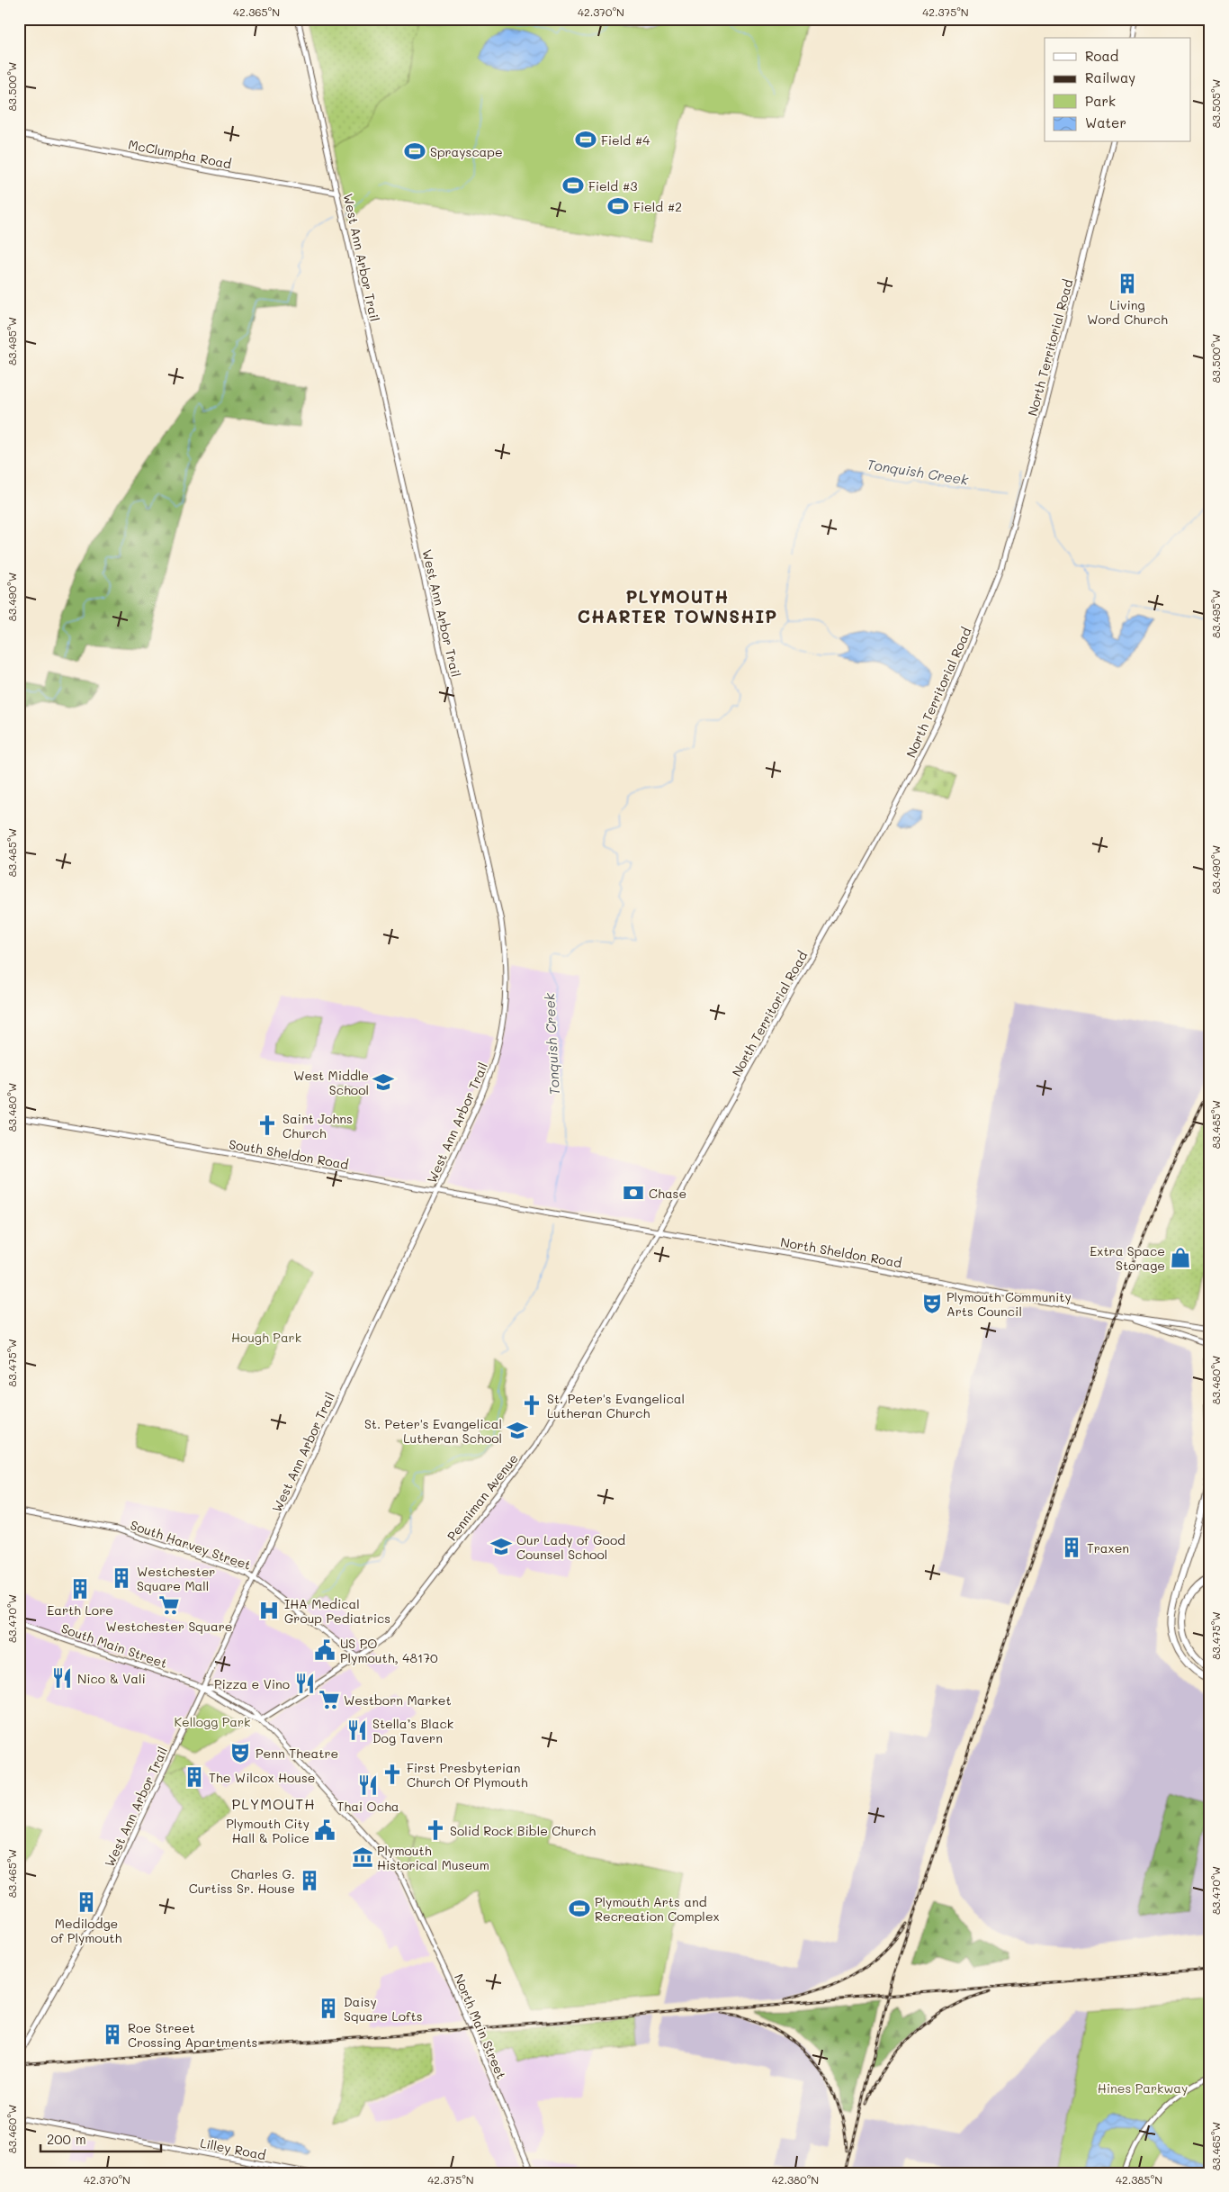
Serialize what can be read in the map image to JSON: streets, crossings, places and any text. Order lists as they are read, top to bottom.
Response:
{
  "streets": {
    "street": [
      "McClumpha Road",
      "West Ann Arbor Trail",
      "North Territorial Road",
      "South Sheldon Road",
      "North Sheldon Road",
      "Penniman Avenue",
      "South Harvey Street",
      "South Main Street",
      "North Main Street",
      "Lilley Road"
    ]
  },
  "crossings": [
    ["McClumpha Road", "West Ann Arbor Trail"],
    ["West Ann Arbor Trail", "South Sheldon Road"],
    ["West Ann Arbor Trail", "South Harvey Street"],
    ["West Ann Arbor Trail", "South Main Street"],
    ["North Territorial Road", "North Sheldon Road"],
    ["North Territorial Road", "Penniman Avenue"],
    ["South Sheldon Road", "North Sheldon Road"],
    ["North Sheldon Road", "Penniman Avenue"],
    ["Penniman Avenue", "South Harvey Street"],
    ["Penniman Avenue", "South Main Street"],
    ["South Main Street", "North Main Street"]
  ],
  "districts": ["PLYMOUTH CHARTER TOWNSHIP", "PLYMOUTH"],
  "water": ["Tonquish Creek"],
  "parks": ["Hough Park", "Kellogg Park", "Hines Parkway"],
  "places": {
    "sports": [
      "Field #4",
      "Sprayscape",
      "Field #3",
      "Field #2",
      "Plymouth Arts and Recreation Complex"
    ],
    "building": [
      "Living Word Church",
      "Traxen",
      "Westchester Square Mall",
      "Earth Lore",
      "The Wilcox House",
      "Charles G. Curtiss Sr. House",
      "Medilodge of Plymouth",
      "Daisy Square Lofts",
      "Roe Street Crossing Apartments"
    ],
    "school or university": ["West Middle School", "St. Peter's Evangelical Lutheran School", "Our Lady of Good Counsel School"],
    "church": [
      "Saint Johns Church",
      "St. Peter's Evangelical Lutheran Church",
      "First Presbyterian Church Of Plymouth",
      "Solid Rock Bible Church"
    ],
    "bank": ["Chase"],
    "shop": ["Extra Space Storage"],
    "theatre": ["Plymouth Community Arts Council", "Penn Theatre"],
    "supermarket": ["Westchester Square", "Westborn Market"],
    "hospital": ["IHA Medical Group Pediatrics"],
    "public building": ["US PO Plymouth, 48170", "Plymouth City Hall & Police"],
    "restaurant": [
      "Nico & Vali",
      "Pizza e Vino",
      "Stella’s Black Dog Tavern",
      "Thai Ocha"
    ],
    "museum": ["Plymouth Historical Museum"]
  },
  "legend": [
    "Road",
    "Railway",
    "Park",
    "Water"
  ],
  "scale_bar": "200 m",
  "coordinates": [
    "42.365°N",
    "42.370°N",
    "42.375°N",
    "83.500°W",
    "83.505°W",
    "83.495°W",
    "83.490°W",
    "83.485°W",
    "83.480°W",
    "83.475°W",
    "83.470°W",
    "83.465°W",
    "83.460°W",
    "42.380°N",
    "42.385°N"
  ]
}
